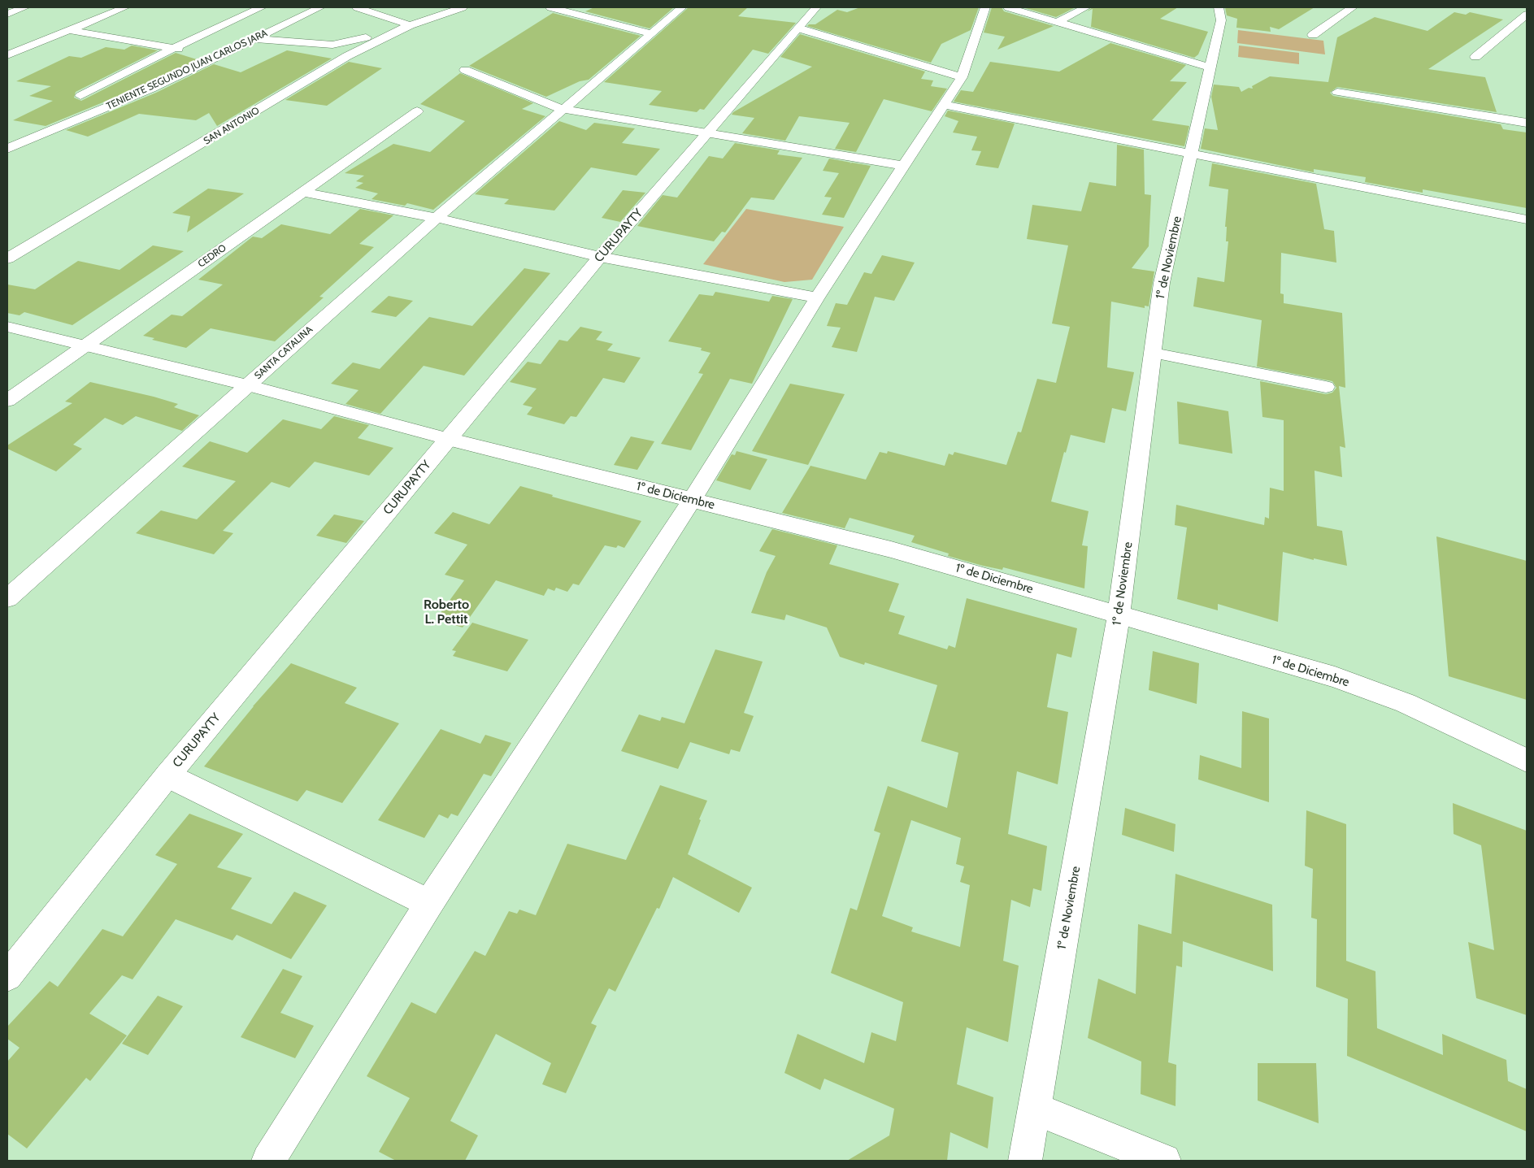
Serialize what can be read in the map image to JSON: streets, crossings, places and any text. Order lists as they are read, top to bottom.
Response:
{
  "streets": {
    "street": [
      "TENIENTE SEGUNDO JUAN CARLOS JARA",
      "SAN ANTONIO",
      "CURUPAYTY",
      "CEDRO",
      "1º de Noviembre",
      "SANTA CATALINA",
      "1º de Diciembre"
    ]
  },
  "crossings": [
    ["CURUPAYTY", "1º de Diciembre"],
    ["CEDRO", "1º de Diciembre"],
    ["1º de Noviembre", "1º de Diciembre"],
    ["SANTA CATALINA", "1º de Diciembre"]
  ],
  "districts": ["Roberto L. Pettit"]
}
